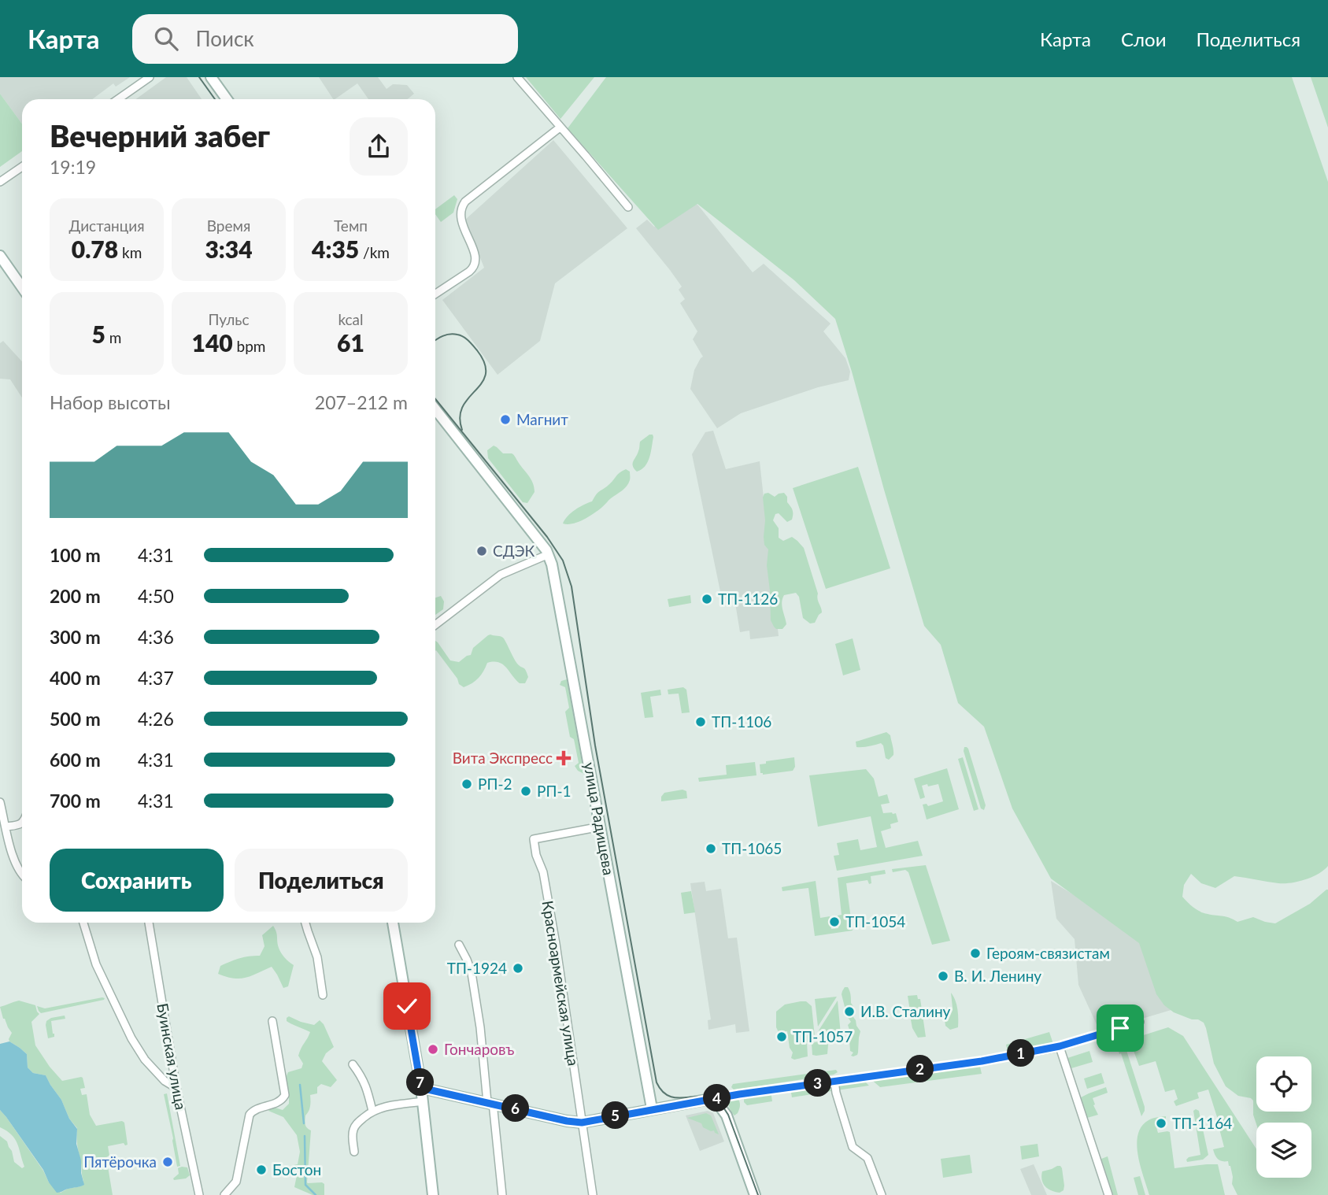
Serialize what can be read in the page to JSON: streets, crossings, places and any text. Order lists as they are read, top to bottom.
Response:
{
  "streets": {
    "street": ["улица Радищева", "Красноармейская улица", "Буинская улица"]
  },
  "crossings": [
    ["улица Радищева", "Красноармейская улица"]
  ],
  "places": {
    "other": [
      "Магнит",
      "СДЭК",
      "ТП-1126",
      "ТП-1106",
      "РП-2",
      "РП-1",
      "ТП-1065",
      "ТП-1054",
      "Героям-связистам",
      "ТП-1924",
      "В. И. Ленину",
      "И.В. Сталину",
      "ТП-1057",
      "Гончаровъ",
      "ТП-1164",
      "Пятёрочка",
      "Бостон"
    ],
    "health": ["Вита Экспресс"]
  },
  "page": {
    "header": "Карта",
    "search": "Поиск",
    "nav": ["Карта", "Слои", "Поделиться"],
    "heading": ["Вечерний забег", "19:19"],
    "stats": [
      ["Дистанция", "0.78 km"],
      ["Время", "3:34"],
      ["Темп", "4:35 /km"],
      ["5 m"],
      ["Пульс", "140 bpm"],
      ["kcal", "61"]
    ],
    "chart": ["Набор высоты", "207–212 m"],
    "list": [
      {
        "name": "100 m",
        "note": "4:31"
      },
      {
        "name": "200 m",
        "note": "4:50"
      },
      {
        "name": "300 m",
        "note": "4:36"
      },
      {
        "name": "400 m",
        "note": "4:37"
      },
      {
        "name": "500 m",
        "note": "4:26"
      },
      {
        "name": "600 m",
        "note": "4:31"
      },
      {
        "name": "700 m",
        "note": "4:31"
      }
    ],
    "buttons": ["Сохранить", "Поделиться"],
    "pins": [
      "1",
      "2",
      "7",
      "3",
      "4",
      "6",
      "5"
    ]
  }
}
